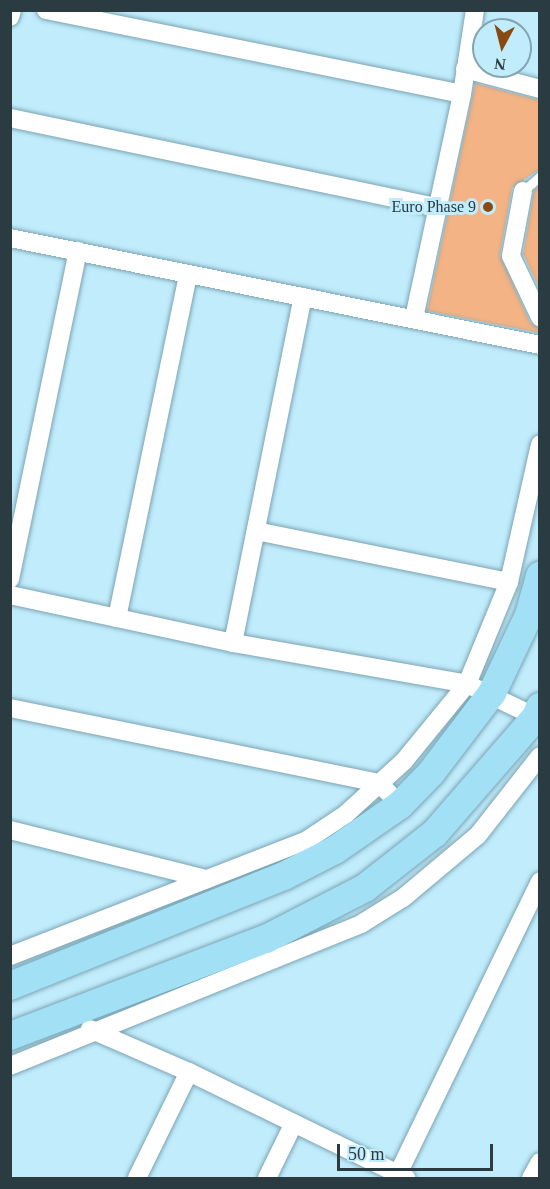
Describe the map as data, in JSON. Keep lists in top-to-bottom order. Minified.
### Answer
{"places":["Euro Phase 9"],"scale_bar":"50 m","north":"bottom"}
